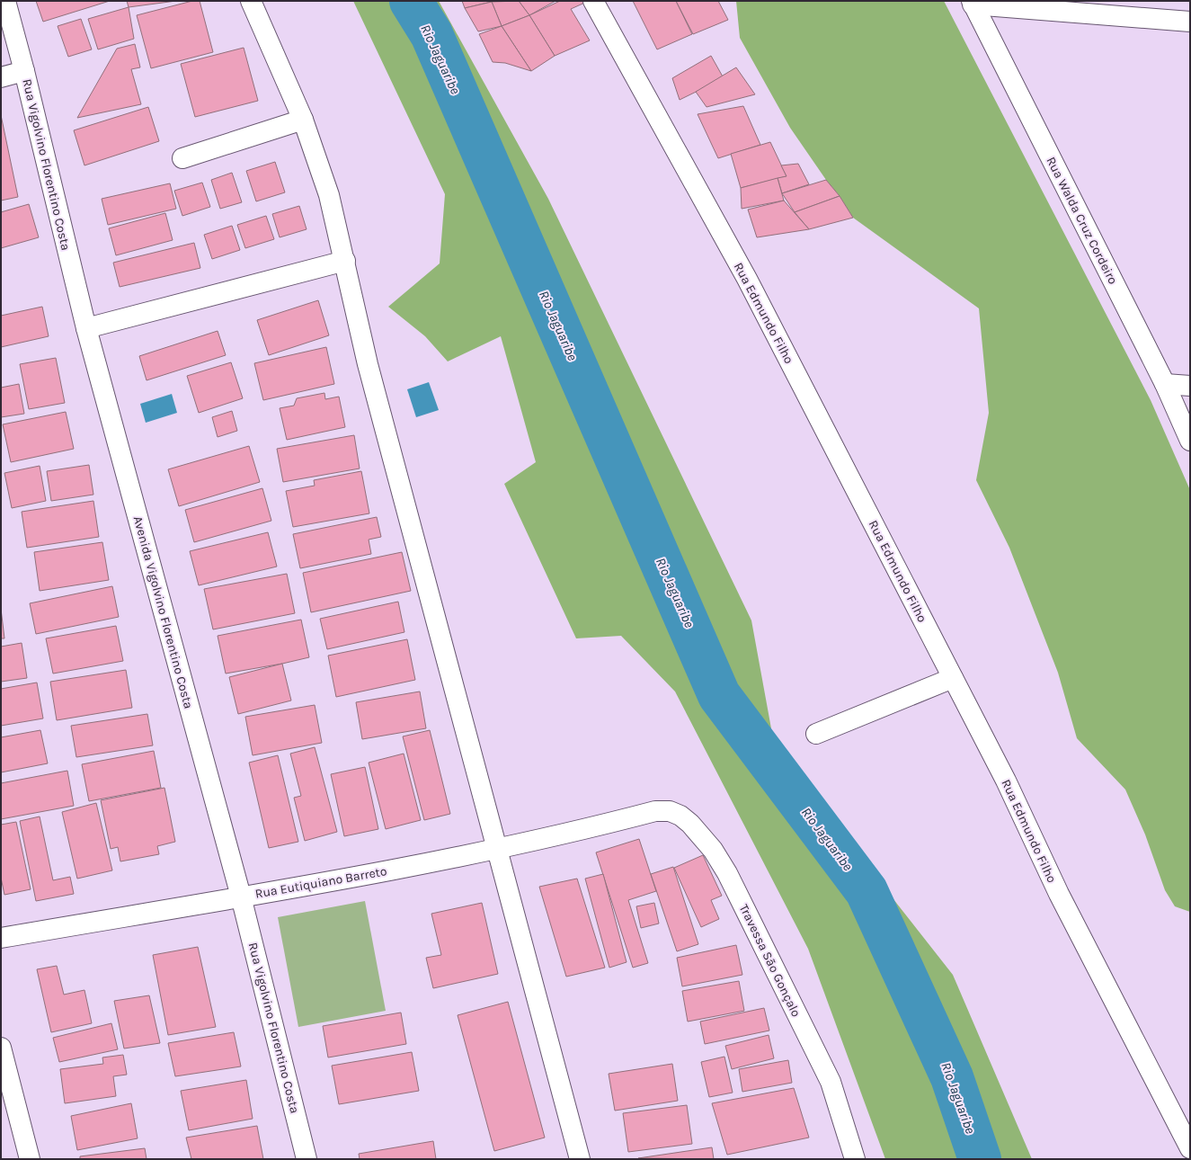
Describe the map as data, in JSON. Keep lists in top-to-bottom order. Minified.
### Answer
{"streets":{"street":["Rua Vigolvino Florentino Costa","Rua Walda Cruz Cordeiro","Rua Edmundo Filho","Avenida Vigolvino Florentino Costa","Rua Eutiquiano Barreto","Travessa São Gonçalo"]},"crossings":[["Rua Vigolvino Florentino Costa","Avenida Vigolvino Florentino Costa"],["Rua Vigolvino Florentino Costa","Rua Eutiquiano Barreto"],["Avenida Vigolvino Florentino Costa","Rua Eutiquiano Barreto"],["Rua Eutiquiano Barreto","Travessa São Gonçalo"]],"water":["Rio Jaguaribe"]}
